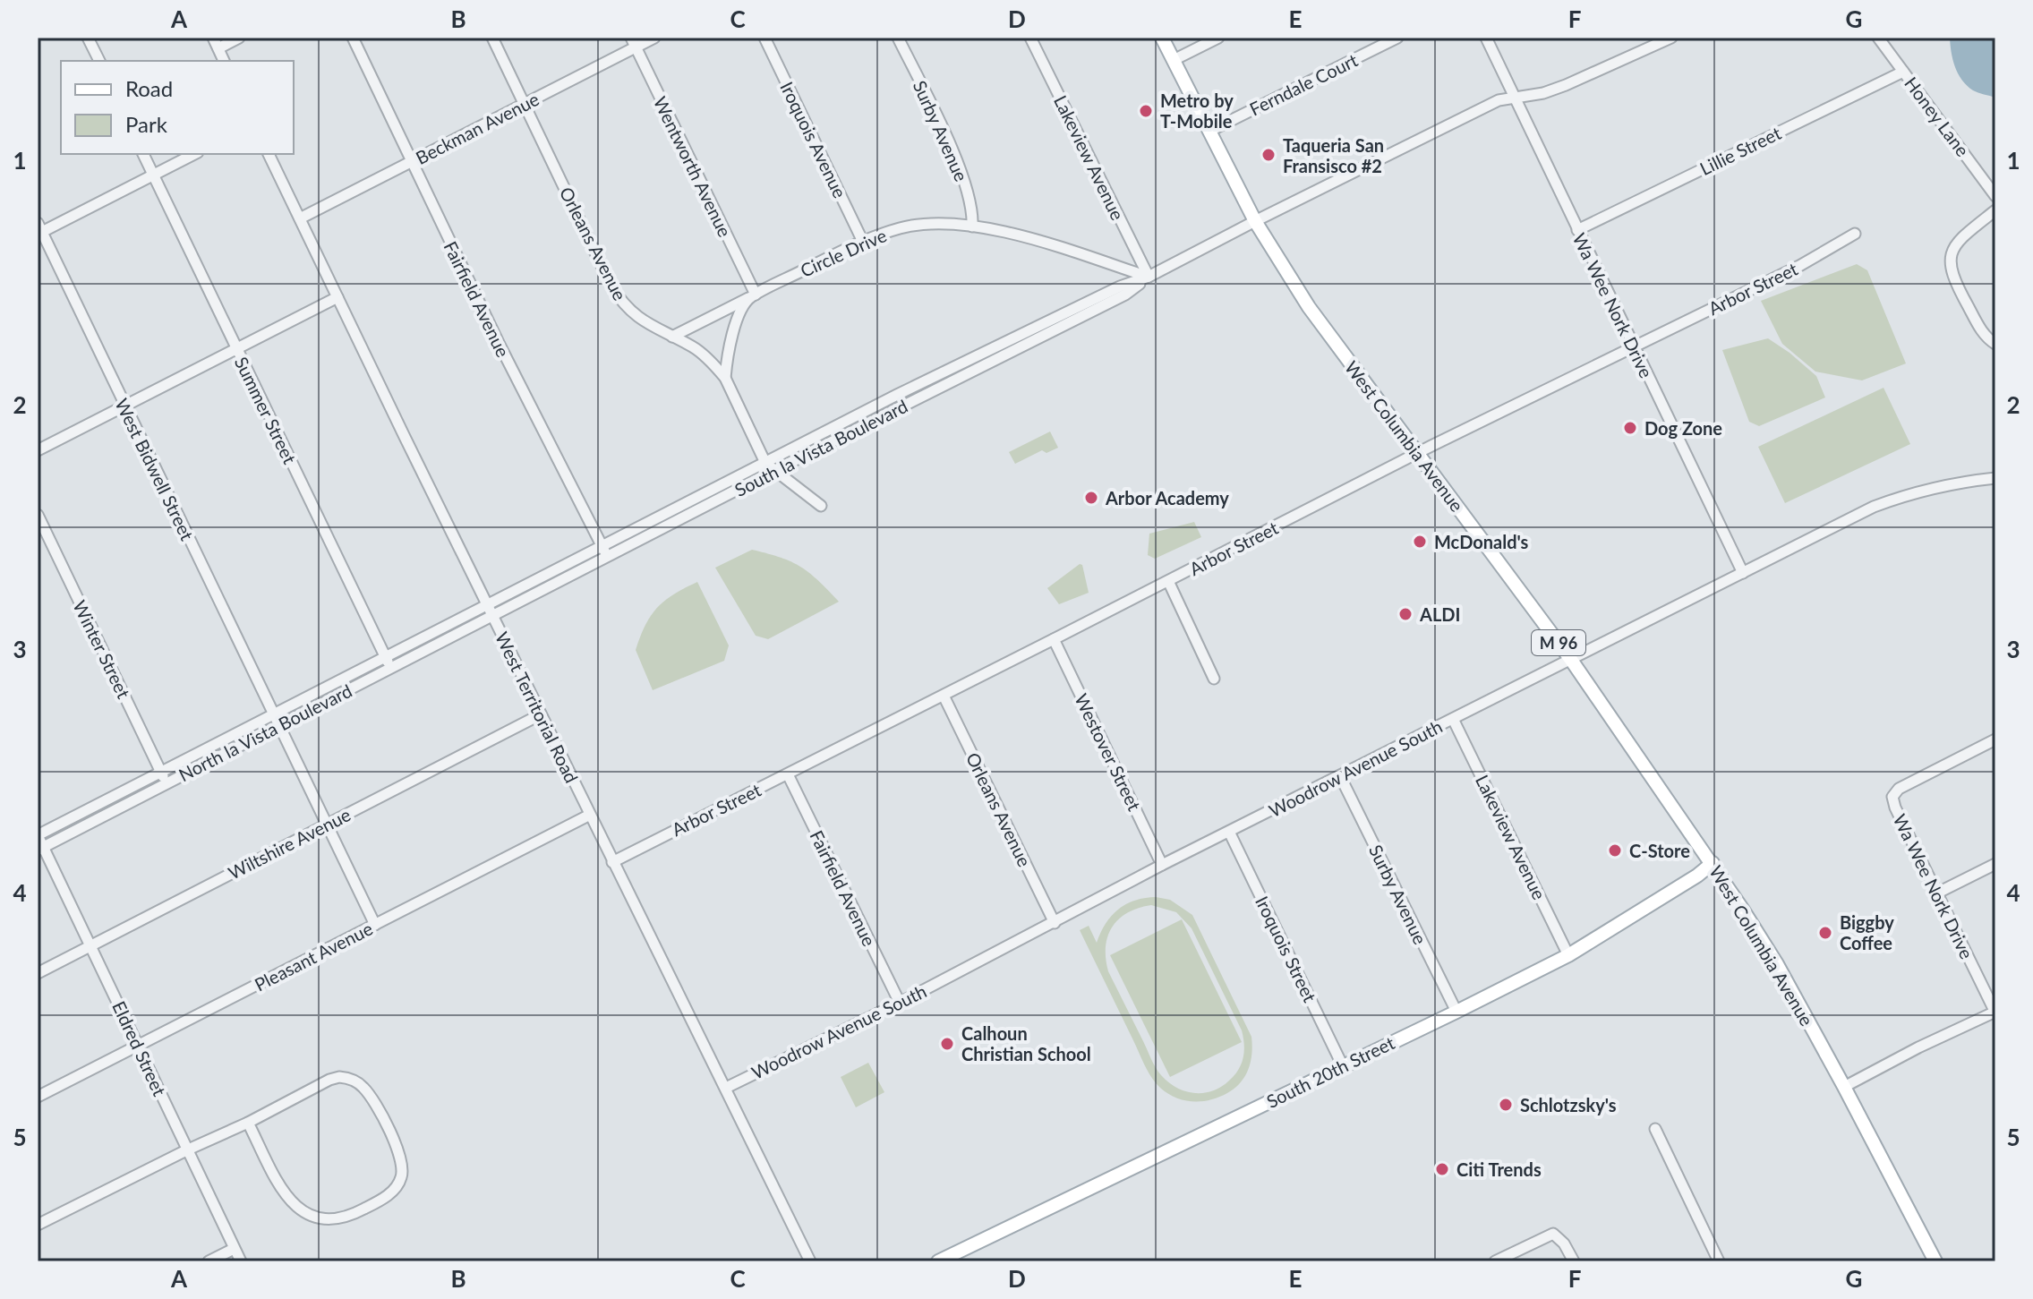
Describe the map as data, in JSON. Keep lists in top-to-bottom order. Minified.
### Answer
{"streets":{"main road":["West Columbia Avenue","M 96","South 20th Street"],"street":["Ferndale Court","Honey Lane","Beckman Avenue","Surby Avenue","Iroquois Avenue","Lillie Street","Lakeview Avenue","Wentworth Avenue","Orleans Avenue","Circle Drive","Arbor Street","Fairfield Avenue","Wa Wee Nork Drive","Summer Street","South la Vista Boulevard","West Bidwell Street","Winter Street","West Territorial Road","North la Vista Boulevard","Westover Street","Woodrow Avenue South","Wiltshire Avenue","Iroquois Street","Pleasant Avenue","Eldred Street"]},"crossings":[["Ferndale Court","West Columbia Avenue"],["Honey Lane","Lillie Street"],["Beckman Avenue","Wentworth Avenue"],["Beckman Avenue","Orleans Avenue"],["Beckman Avenue","Fairfield Avenue"],["Beckman Avenue","West Territorial Road"],["Surby Avenue","Circle Drive"],["Surby Avenue","Woodrow Avenue South"],["Surby Avenue","South 20th Street"],["Iroquois Avenue","Circle Drive"],["Lillie Street","Wa Wee Nork Drive"],["Lakeview Avenue","Circle Drive"],["Lakeview Avenue","South la Vista Boulevard"],["Lakeview Avenue","Woodrow Avenue South"],["Lakeview Avenue","South 20th Street"],["Wentworth Avenue","Circle Drive"],["Orleans Avenue","Circle Drive"],["Orleans Avenue","Arbor Street"],["Orleans Avenue","South la Vista Boulevard"],["Orleans Avenue","Woodrow Avenue South"],["Circle Drive","South la Vista Boulevard"],["Arbor Street","Fairfield Avenue"],["Arbor Street","Wa Wee Nork Drive"],["Arbor Street","West Columbia Avenue"],["Arbor Street","West Territorial Road"],["Arbor Street","Westover Street"],["Fairfield Avenue","South la Vista Boulevard"],["Fairfield Avenue","Woodrow Avenue South"],["Wa Wee Nork Drive","South la Vista Boulevard"],["Wa Wee Nork Drive","Woodrow Avenue South"],["Summer Street","North la Vista Boulevard"],["West Columbia Avenue","South la Vista Boulevard"],["West Columbia Avenue","Woodrow Avenue South"],["West Columbia Avenue","South 20th Street"],["South la Vista Boulevard","West Territorial Road"],["South la Vista Boulevard","North la Vista Boulevard"],["West Bidwell Street","North la Vista Boulevard"],["Winter Street","North la Vista Boulevard"],["West Territorial Road","North la Vista Boulevard"],["West Territorial Road","Woodrow Avenue South"],["West Territorial Road","Wiltshire Avenue"],["West Territorial Road","Pleasant Avenue"],["North la Vista Boulevard","Eldred Street"],["Westover Street","Woodrow Avenue South"],["Woodrow Avenue South","Iroquois Street"],["Wiltshire Avenue","Eldred Street"],["Iroquois Street","South 20th Street"],["Pleasant Avenue","Eldred Street"]],"places":["Metro by T-Mobile","Taqueria San Fransisco #2","Dog Zone","Arbor Academy","McDonald's","ALDI","C-Store","Biggby Coffee","Calhoun Christian School","Schlotzsky's","Citi Trends"],"legend":["Road","Park"],"grid":{"columns":["A","B","C","D","E","F","G"],"rows":["1","2","3","4","5"]}}
